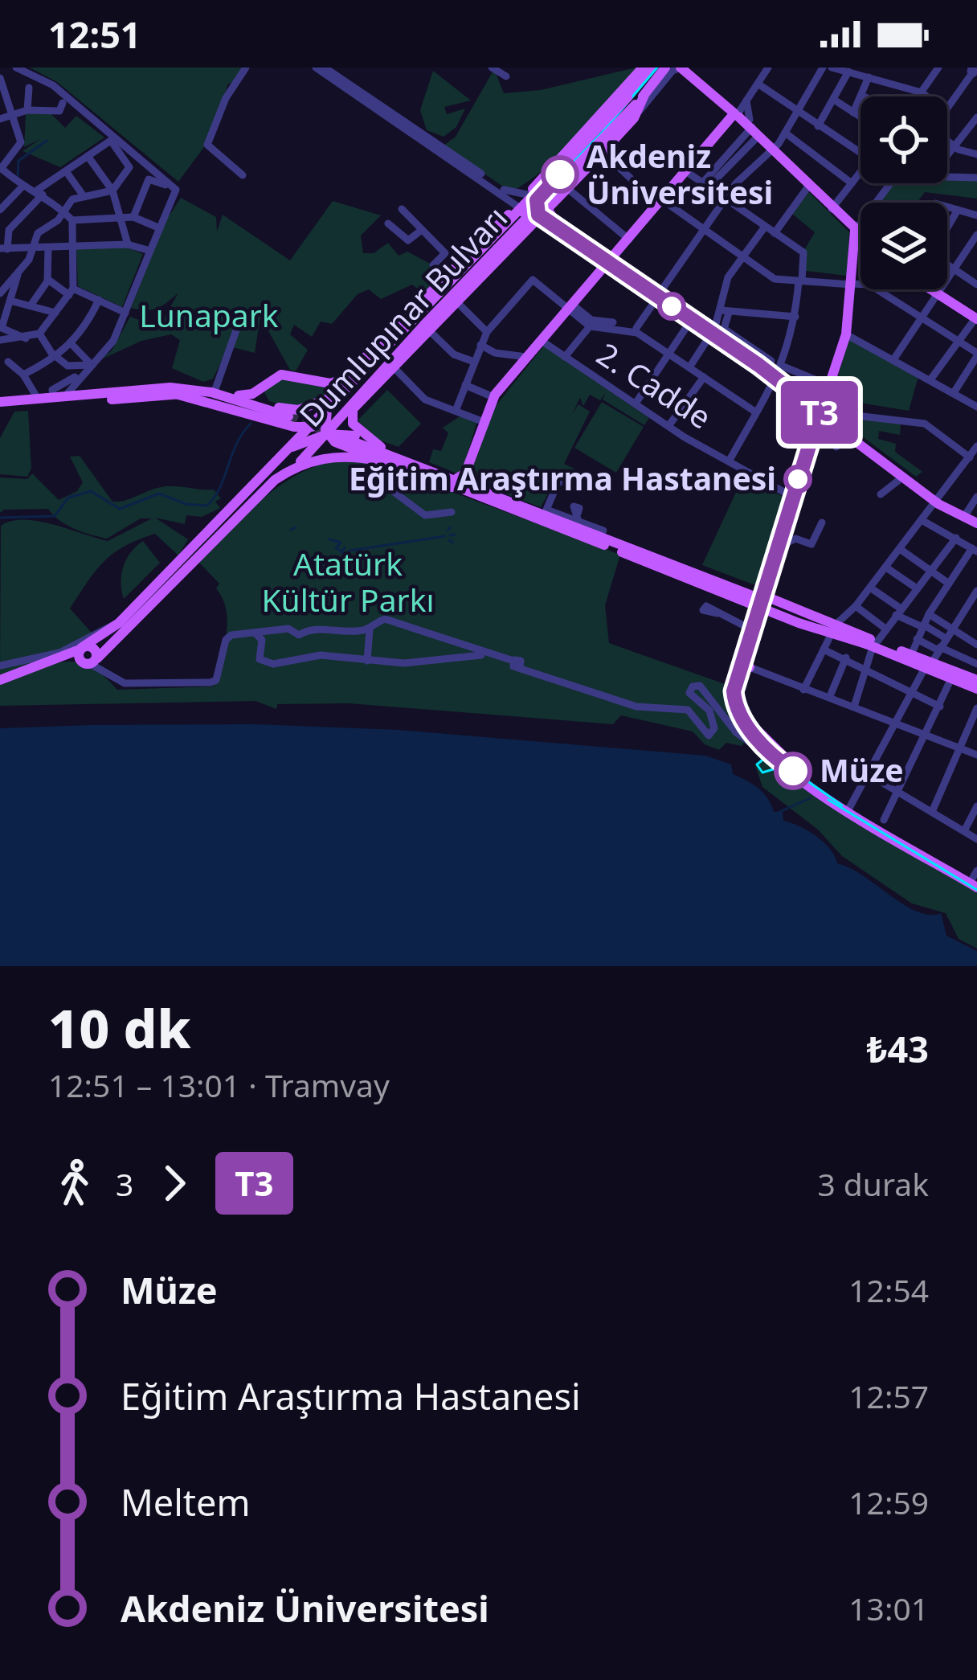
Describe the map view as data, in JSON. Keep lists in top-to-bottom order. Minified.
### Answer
{"streets":{"main road":["Dumlupınar Bulvarı"],"street":["2. Cadde"]},"parks":["Lunapark","Atatürk Kültür Parkı"],"places":["Akdeniz Üniversitesi","Eğitim Araştırma Hastanesi","Müze"],"lines":["tram line T3"],"page":{"status":"12:51","on_map":"T3","heading":["10 dk","12:51 – 13:01 · Tramvay","₺43"],"legs":["3","T3","3 durak"],"list":[{"name":"Müze","value":"12:54"},{"name":"Eğitim Araştırma Hastanesi","value":"12:57"},{"name":"Meltem","value":"12:59"},{"name":"Akdeniz Üniversitesi","value":"13:01"}]}}
